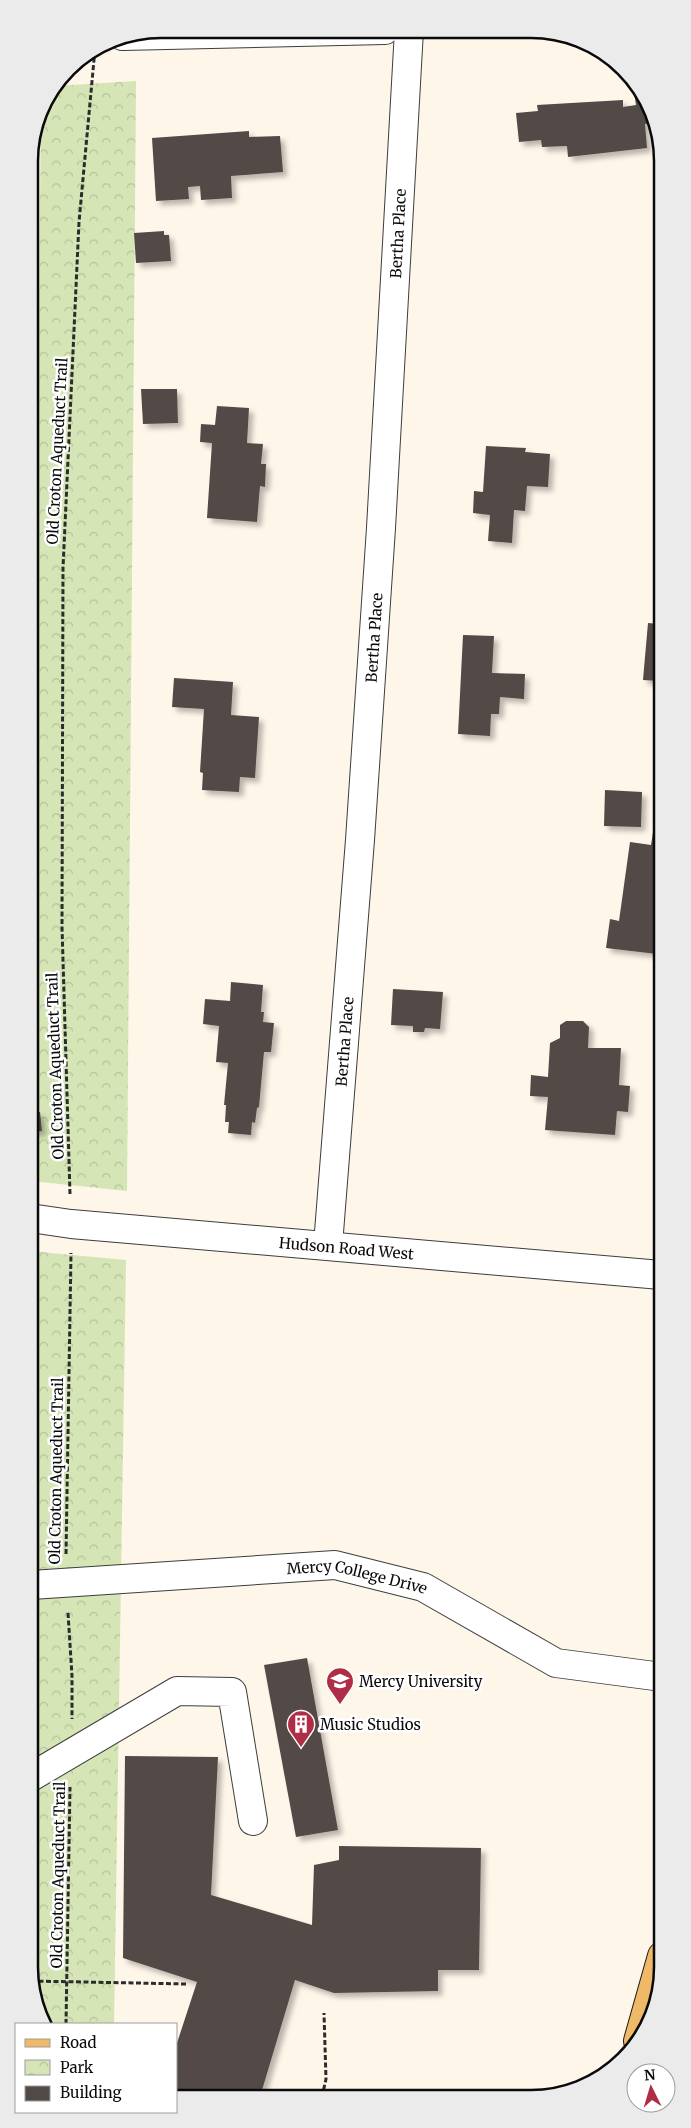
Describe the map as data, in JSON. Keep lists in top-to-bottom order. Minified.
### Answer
{"streets":{"street":["Bertha Place","Hudson Road West","Mercy College Drive"],"path":["Old Croton Aqueduct Trail"]},"crossings":[["Bertha Place","Hudson Road West"],["Old Croton Aqueduct Trail","Hudson Road West"],["Old Croton Aqueduct Trail","Mercy College Drive"]],"places":{"school or university":["Mercy University"],"building":["Music Studios"]},"legend":["Road","Park","Building"],"north":"top"}
